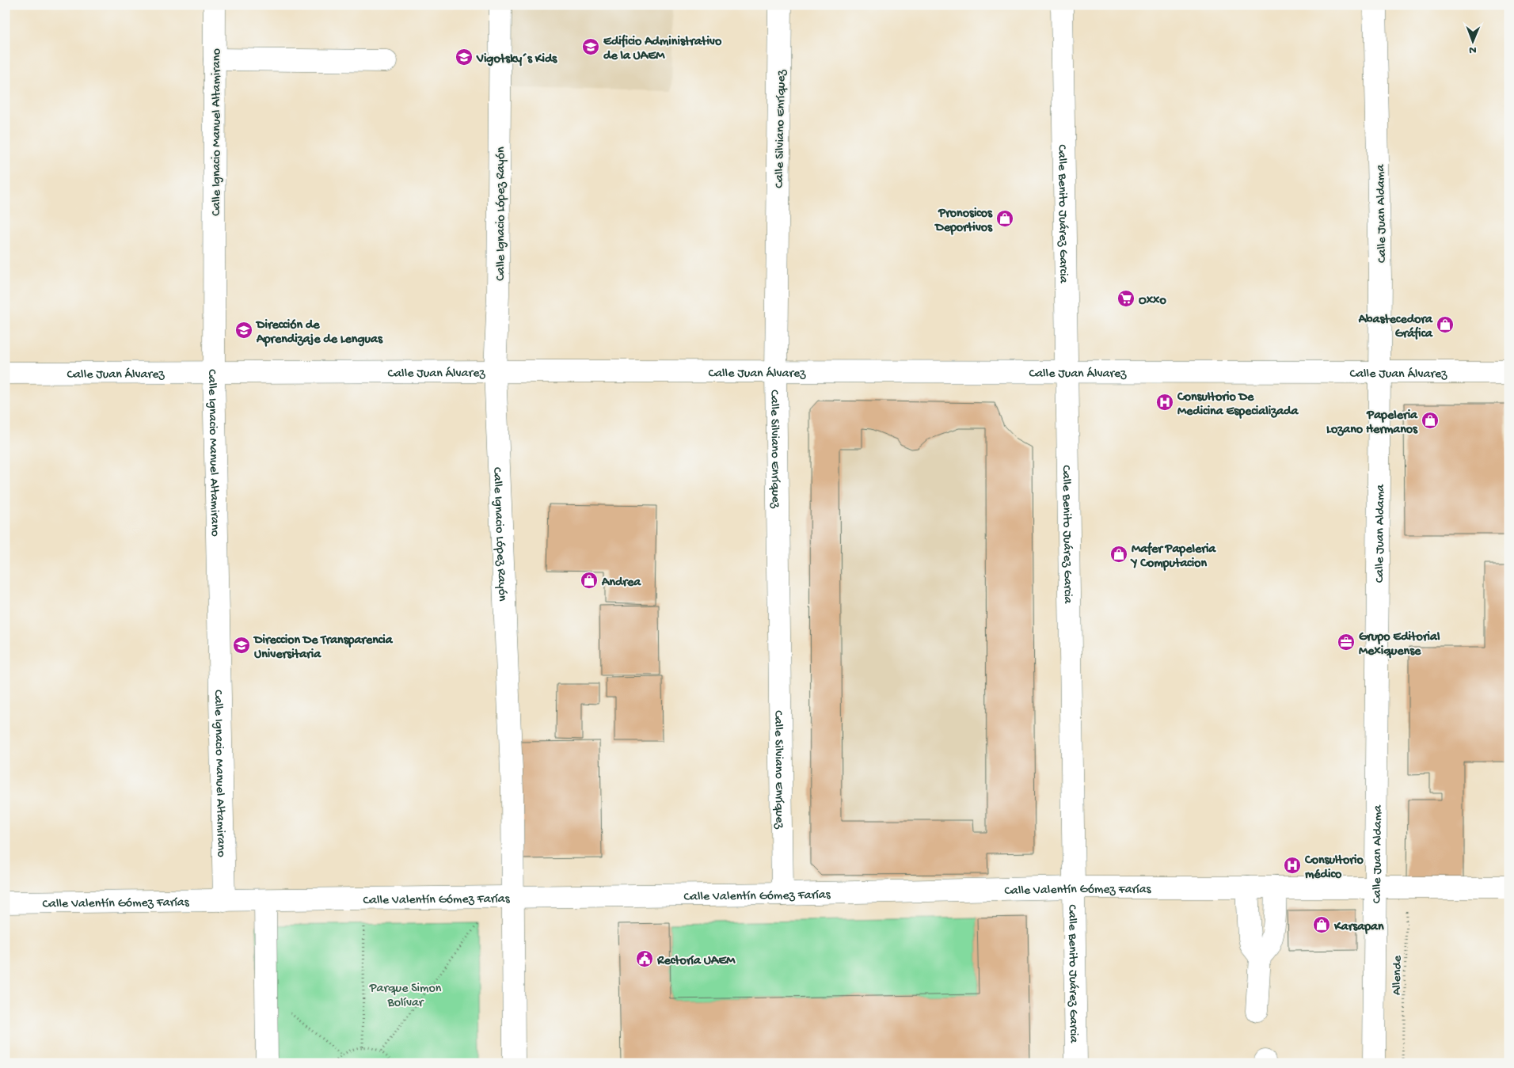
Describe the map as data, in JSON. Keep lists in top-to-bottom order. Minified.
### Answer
{"streets":{"street":["Calle Silviano Enríquez","Calle Ignacio Manuel Altamirano","Calle Ignacio López Rayón","Calle Benito Juárez Garcia","Calle Juan Aldama","Calle Juan Álvarez","Calle Valentín Gómez Farías"],"path":["Allende"]},"crossings":[["Calle Silviano Enríquez","Calle Juan Álvarez"],["Calle Silviano Enríquez","Calle Valentín Gómez Farías"],["Calle Ignacio Manuel Altamirano","Calle Juan Álvarez"],["Calle Ignacio Manuel Altamirano","Calle Valentín Gómez Farías"],["Calle Ignacio López Rayón","Calle Juan Álvarez"],["Calle Ignacio López Rayón","Calle Valentín Gómez Farías"],["Calle Benito Juárez Garcia","Calle Juan Álvarez"],["Calle Benito Juárez Garcia","Calle Valentín Gómez Farías"],["Calle Juan Aldama","Calle Juan Álvarez"],["Calle Juan Aldama","Calle Valentín Gómez Farías"],["Calle Valentín Gómez Farías","Allende"]],"parks":["Parque Simon Bolívar"],"places":{"school or university":["Edificio Administrativo de la UAEM","Vigotsky´s Kids","Dirección de Aprendizaje de Lenguas","Direccion De Transparencia Universitaria"],"shop":["Pronosicos Deportivos","Abastecedora Gráfica","Papeleria Lozano Hermanos","Mafer Papeleria Y Computacion","Andrea","Karsapan"],"supermarket":["Oxxo"],"hospital":["Consultorio De Medicina Especializada","Consultorio médico"],"office":["Grupo Editorial Mexiquense"],"public building":["Rectoría UAEM"]},"north":"bottom"}
